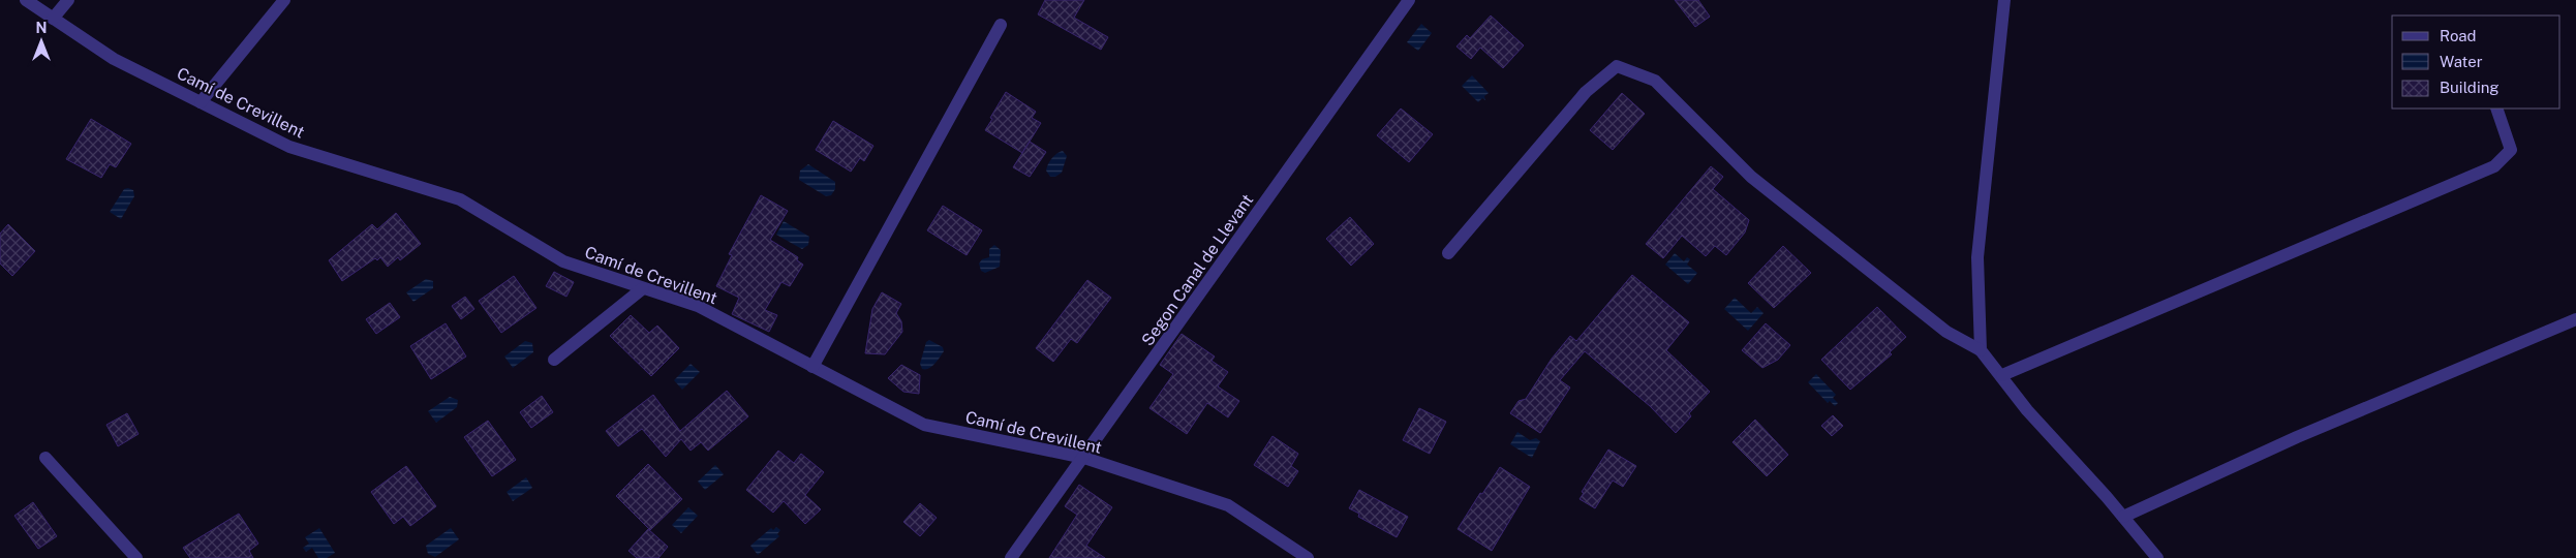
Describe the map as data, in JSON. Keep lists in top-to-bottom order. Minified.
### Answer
{"streets":{"street":["Camí de Crevillent","Segon Canal de Llevant"]},"crossings":[["Camí de Crevillent","Segon Canal de Llevant"]],"legend":["Road","Water","Building"],"north":"top"}
